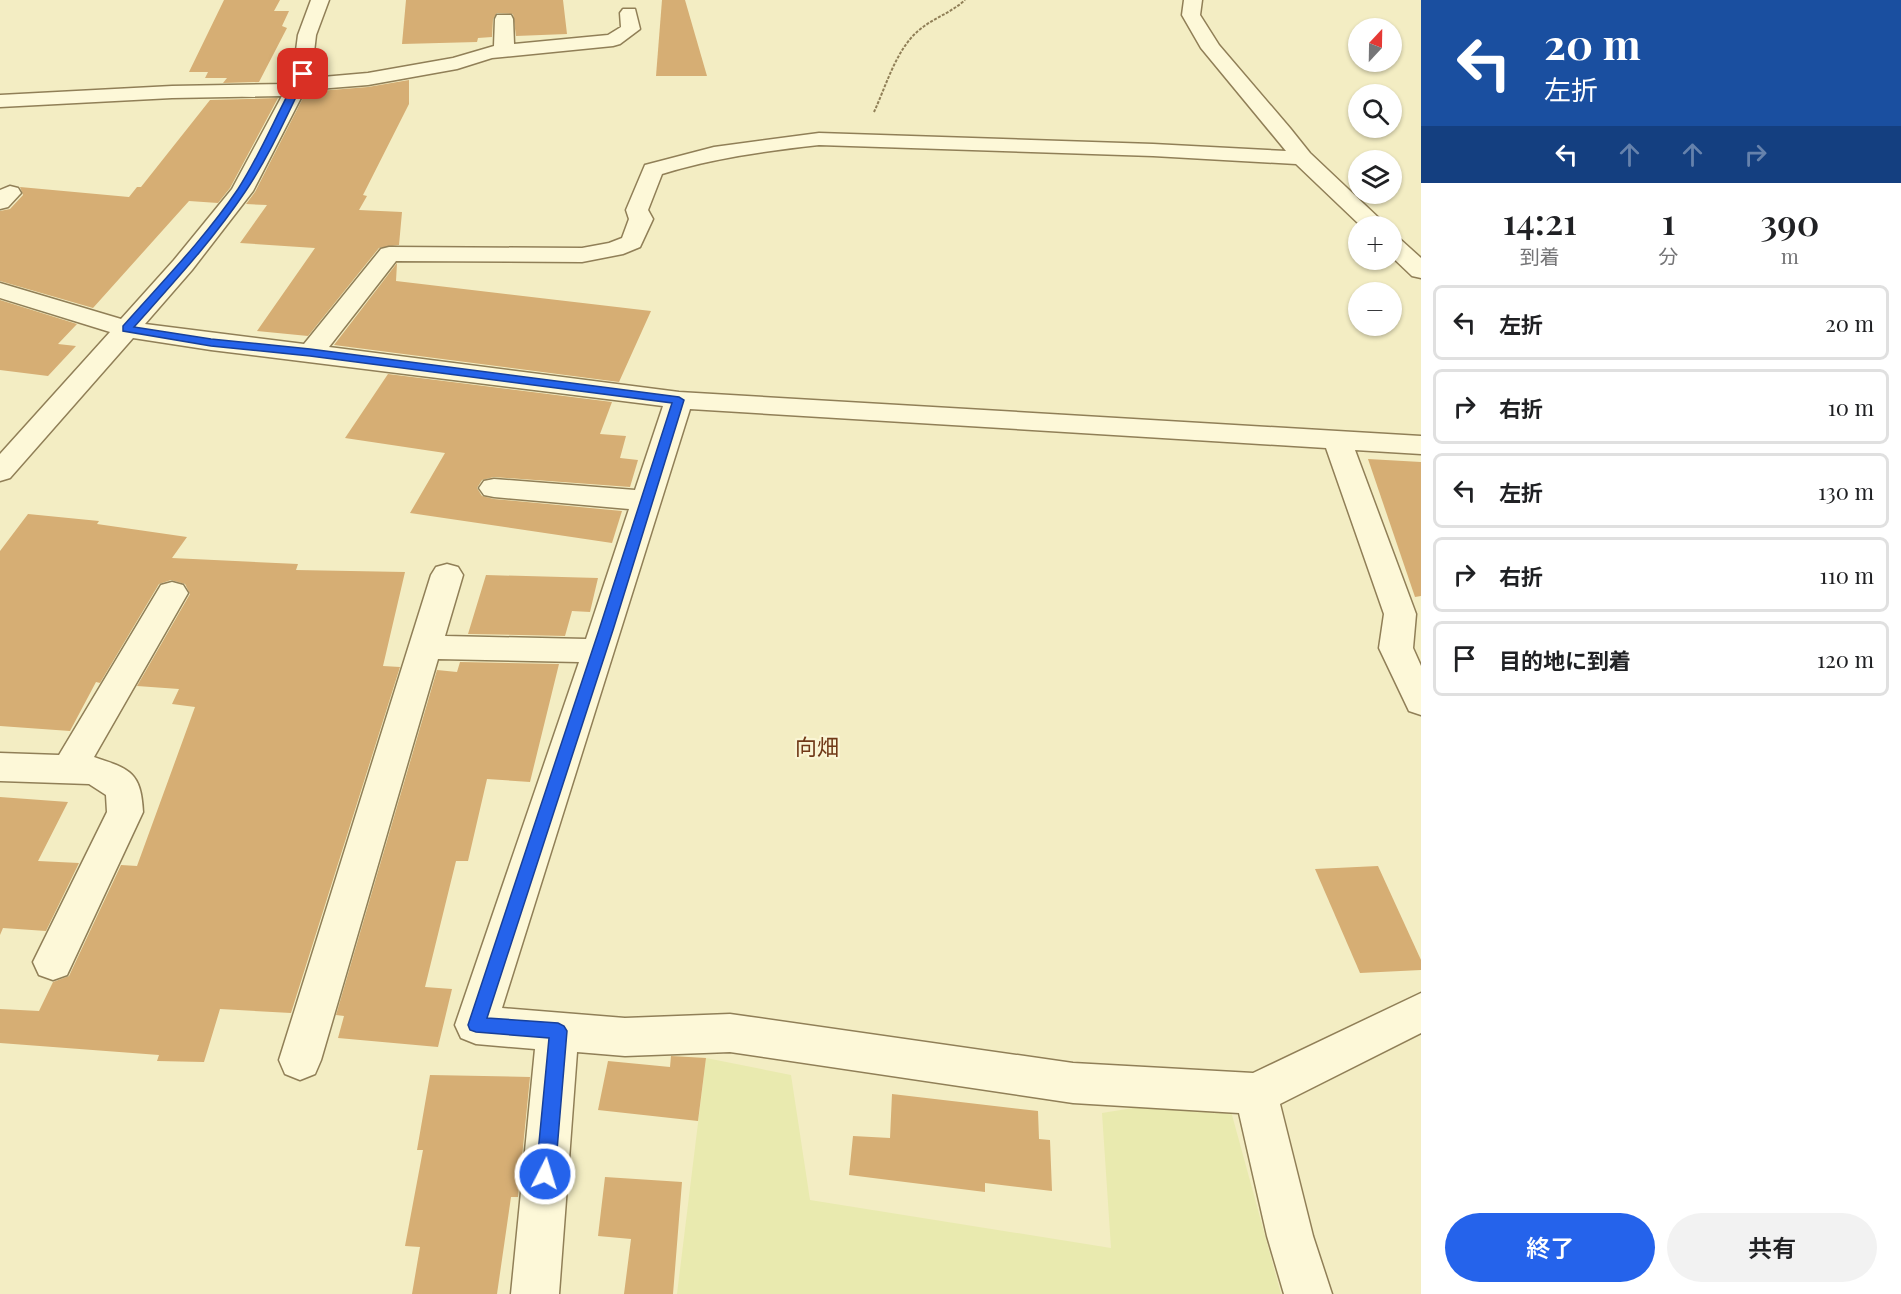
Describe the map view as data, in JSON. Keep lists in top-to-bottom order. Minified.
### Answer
{"districts":["向畑"],"north":"top","page":{"turn":["20 m","左折"],"map_buttons":["+","−"],"eta":["14:21","到着","1","分","390","m"],"list":[{"name":"左折","value":"20 m"},{"name":"右折","value":"10 m"},{"name":"左折","value":"130 m"},{"name":"右折","value":"110 m"},{"name":"目的地に到着","value":"120 m"}],"buttons":["終了","共有"]}}
